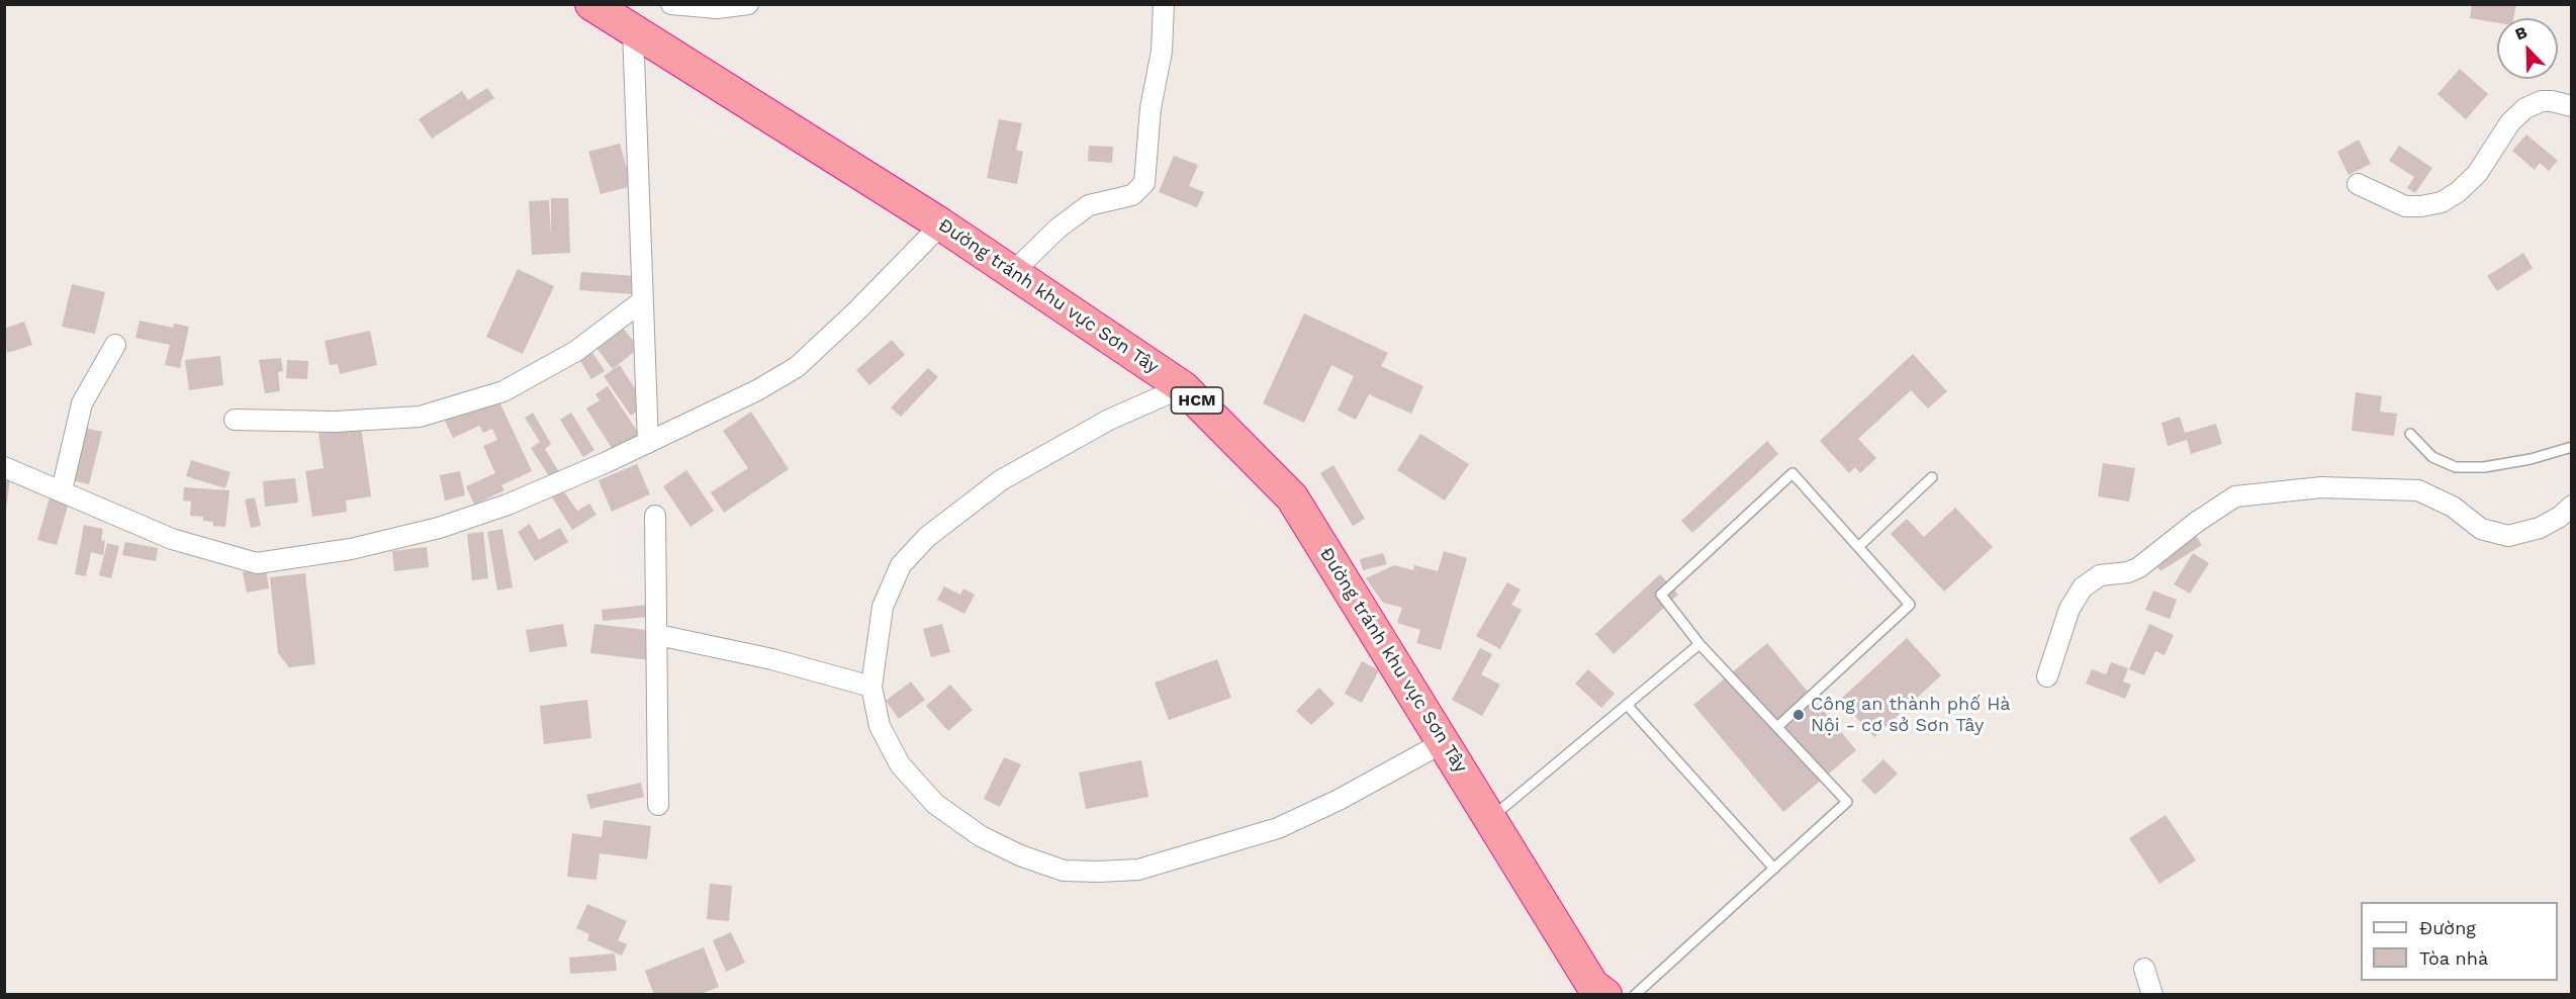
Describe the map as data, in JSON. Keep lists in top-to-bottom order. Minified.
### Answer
{"streets":{"highway":["Đường tránh khu vực Sơn Tây","HCM"]},"places":["Công an thành phố Hà Nội - cơ sở Sơn Tây"],"legend":["Đường","Tòa nhà"],"north":"top left"}
